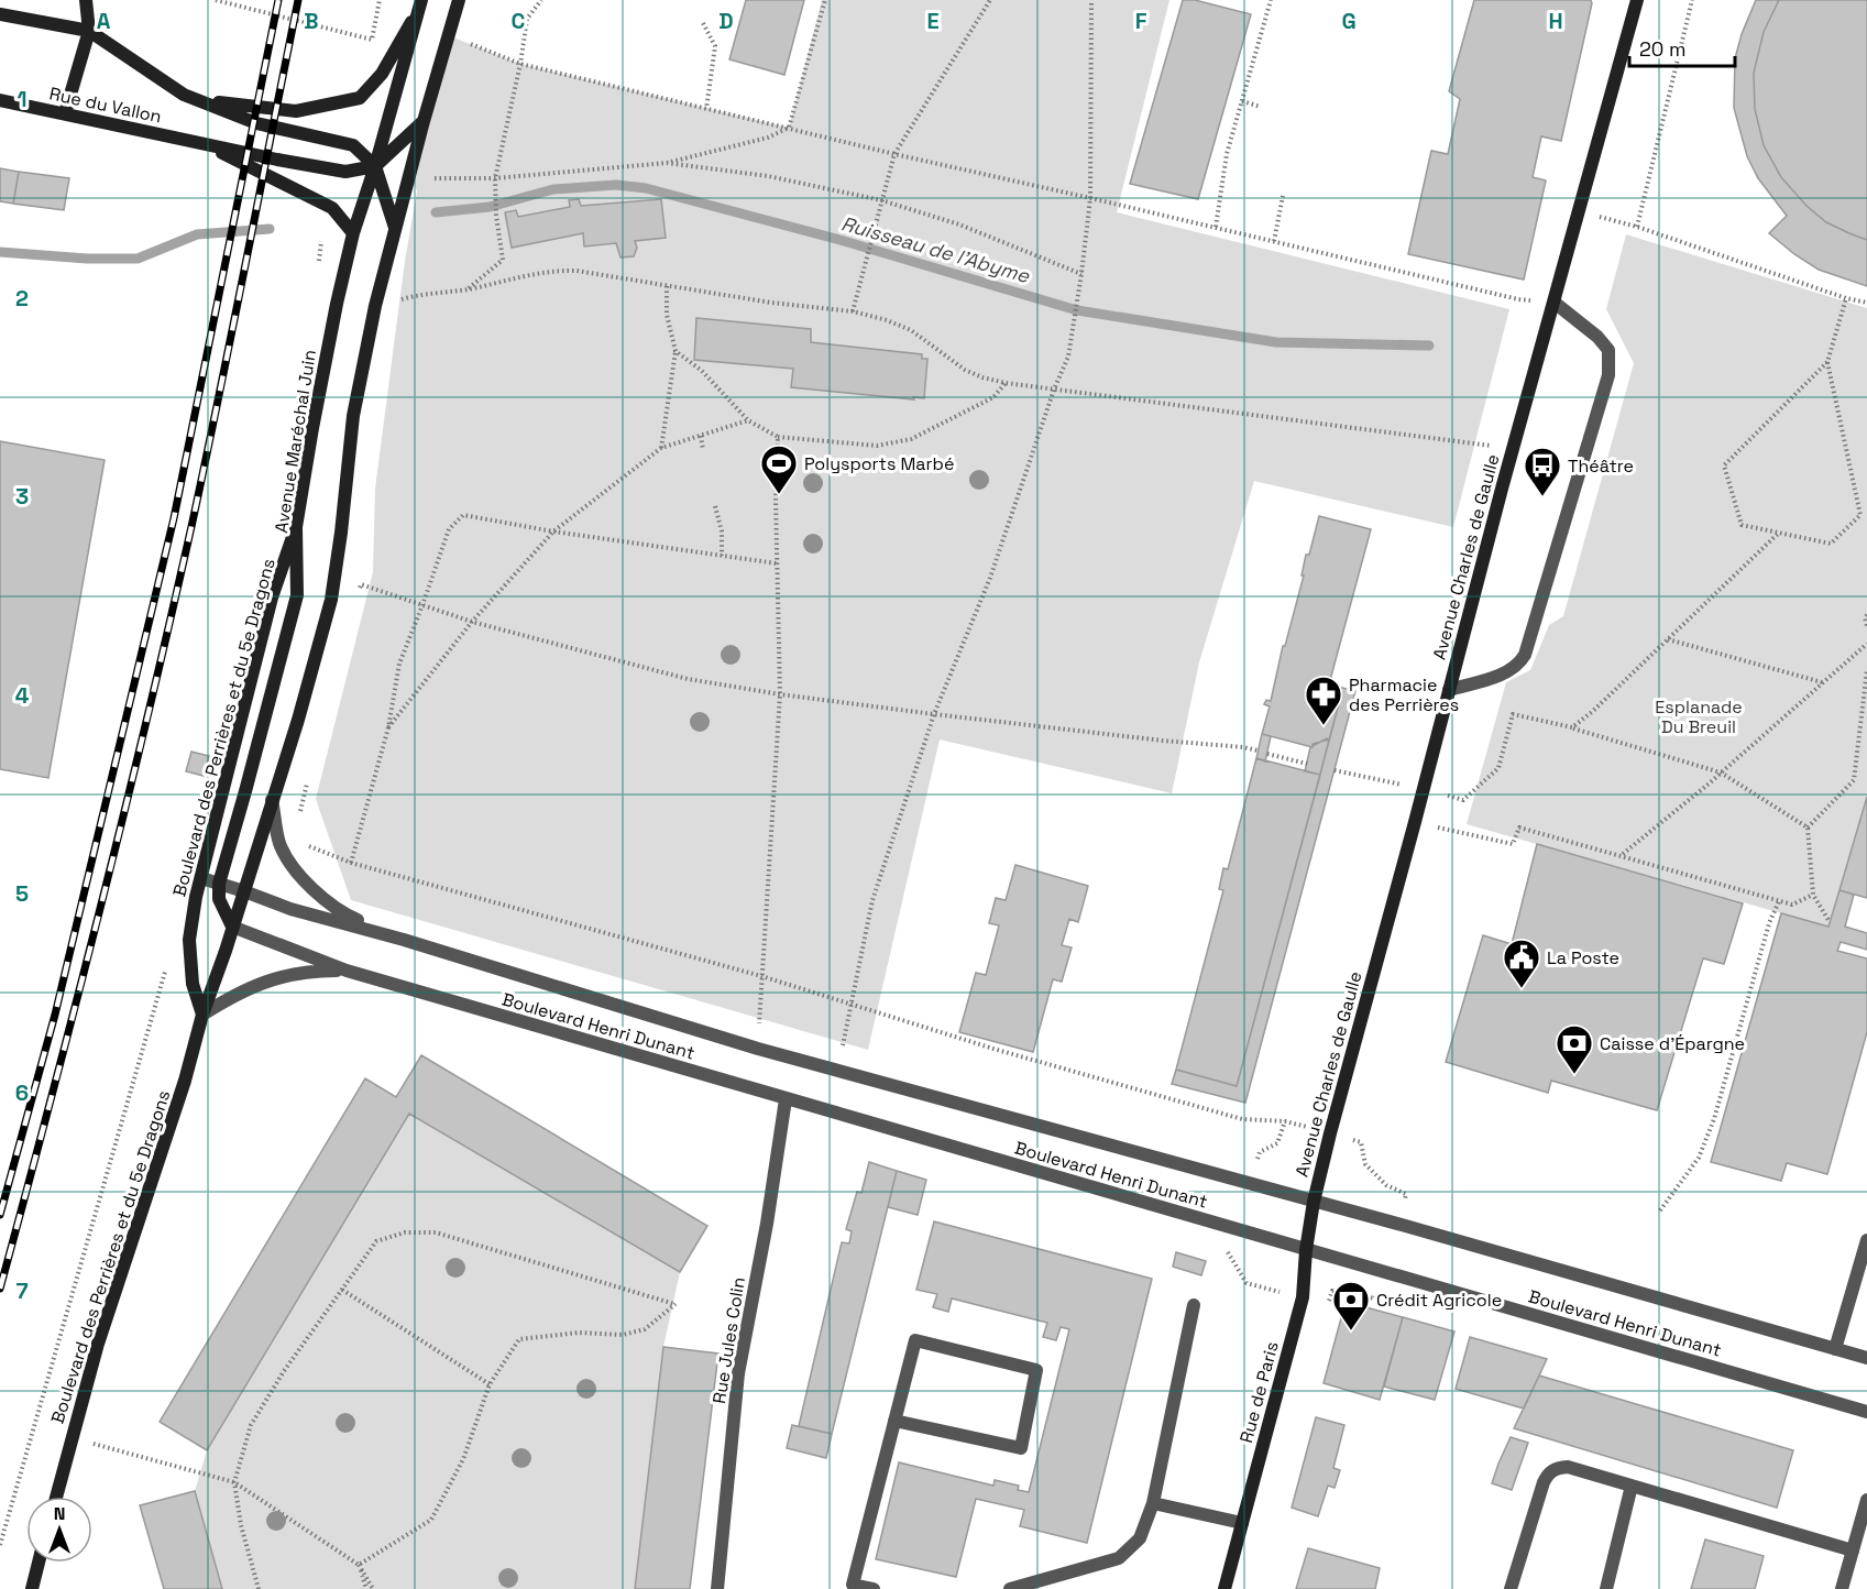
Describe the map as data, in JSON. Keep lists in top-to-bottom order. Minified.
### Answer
{"streets":{"street":["Rue du Vallon","Avenue Maréchal Juin","Avenue Charles de Gaulle","Boulevard des Perrières et du 5e Dragons","Boulevard Henri Dunant","Rue Jules Colin","Rue de Paris"]},"crossings":[["Rue du Vallon","Avenue Maréchal Juin"],["Avenue Maréchal Juin","Boulevard des Perrières et du 5e Dragons"],["Avenue Maréchal Juin","Boulevard Henri Dunant"],["Avenue Charles de Gaulle","Boulevard Henri Dunant"],["Avenue Charles de Gaulle","Rue de Paris"],["Boulevard des Perrières et du 5e Dragons","Boulevard Henri Dunant"],["Boulevard Henri Dunant","Rue Jules Colin"],["Boulevard Henri Dunant","Rue de Paris"]],"water":["Ruisseau de l'Abyme"],"parks":["Esplanade Du Breuil"],"places":{"sports":["Polysports Marbé"],"bus stop":["Théâtre"],"pharmacy":["Pharmacie des Perrières"],"public building":["La Poste"],"bank":["Caisse d'Épargne","Crédit Agricole"]},"scale_bar":"20 m","north":"top","grid":{"columns":["A","B","C","D","E","F","G","H"],"rows":["1","2","3","4","5","6","7"]}}
